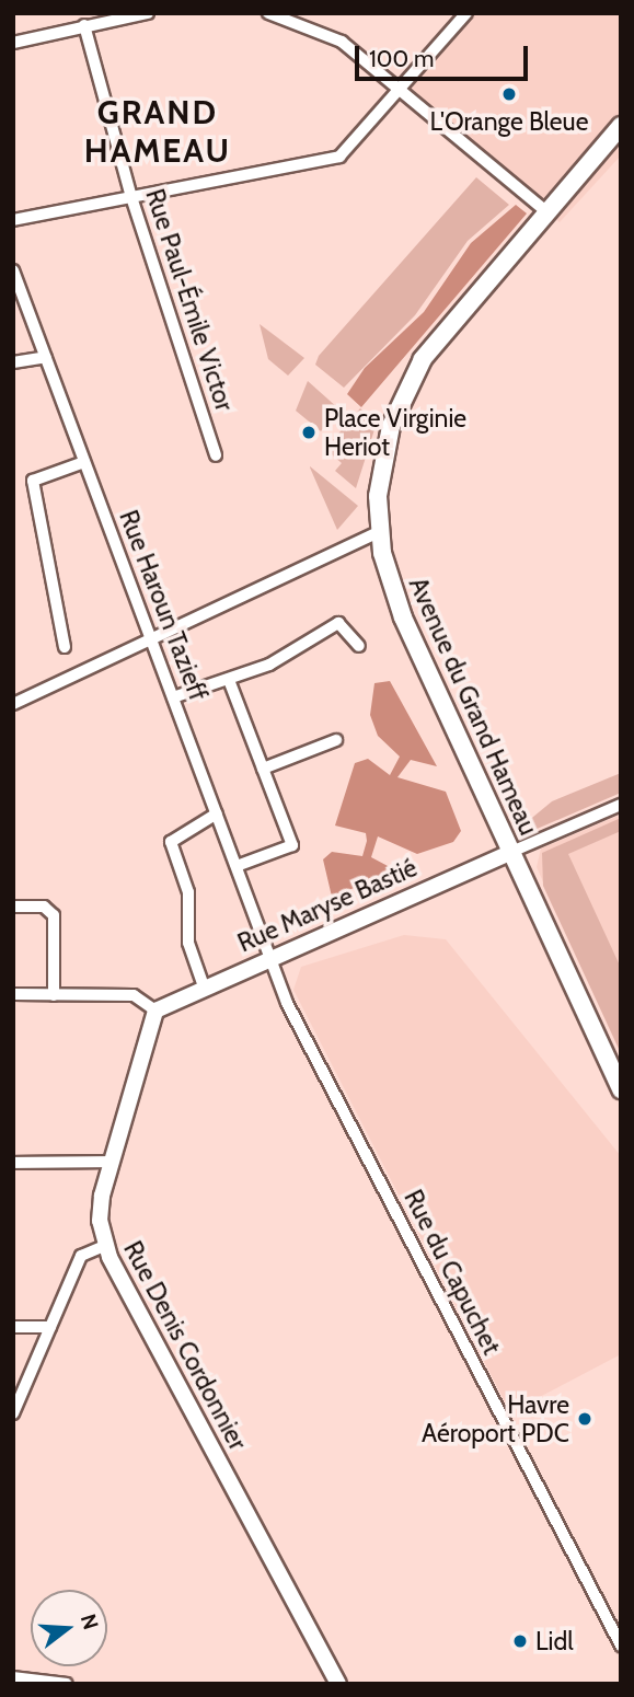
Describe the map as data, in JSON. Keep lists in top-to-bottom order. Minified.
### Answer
{"streets":{"main road":["Avenue du Grand Hameau"],"street":["Rue Paul-Émile Victor","Rue Haroun Tazieff","Rue Maryse Bastié","Rue du Capuchet","Rue Denis Cordonnier"]},"crossings":[["Rue Haroun Tazieff","Rue Maryse Bastié"],["Rue Haroun Tazieff","Rue du Capuchet"],["Avenue du Grand Hameau","Rue Maryse Bastié"],["Rue Maryse Bastié","Rue du Capuchet"],["Rue Maryse Bastié","Rue Denis Cordonnier"]],"districts":["GRAND HAMEAU"],"places":["L'Orange Bleue","Place Virginie Heriot","Havre Aéroport PDC","Lidl"],"scale_bar":"100 m","north":"right"}
